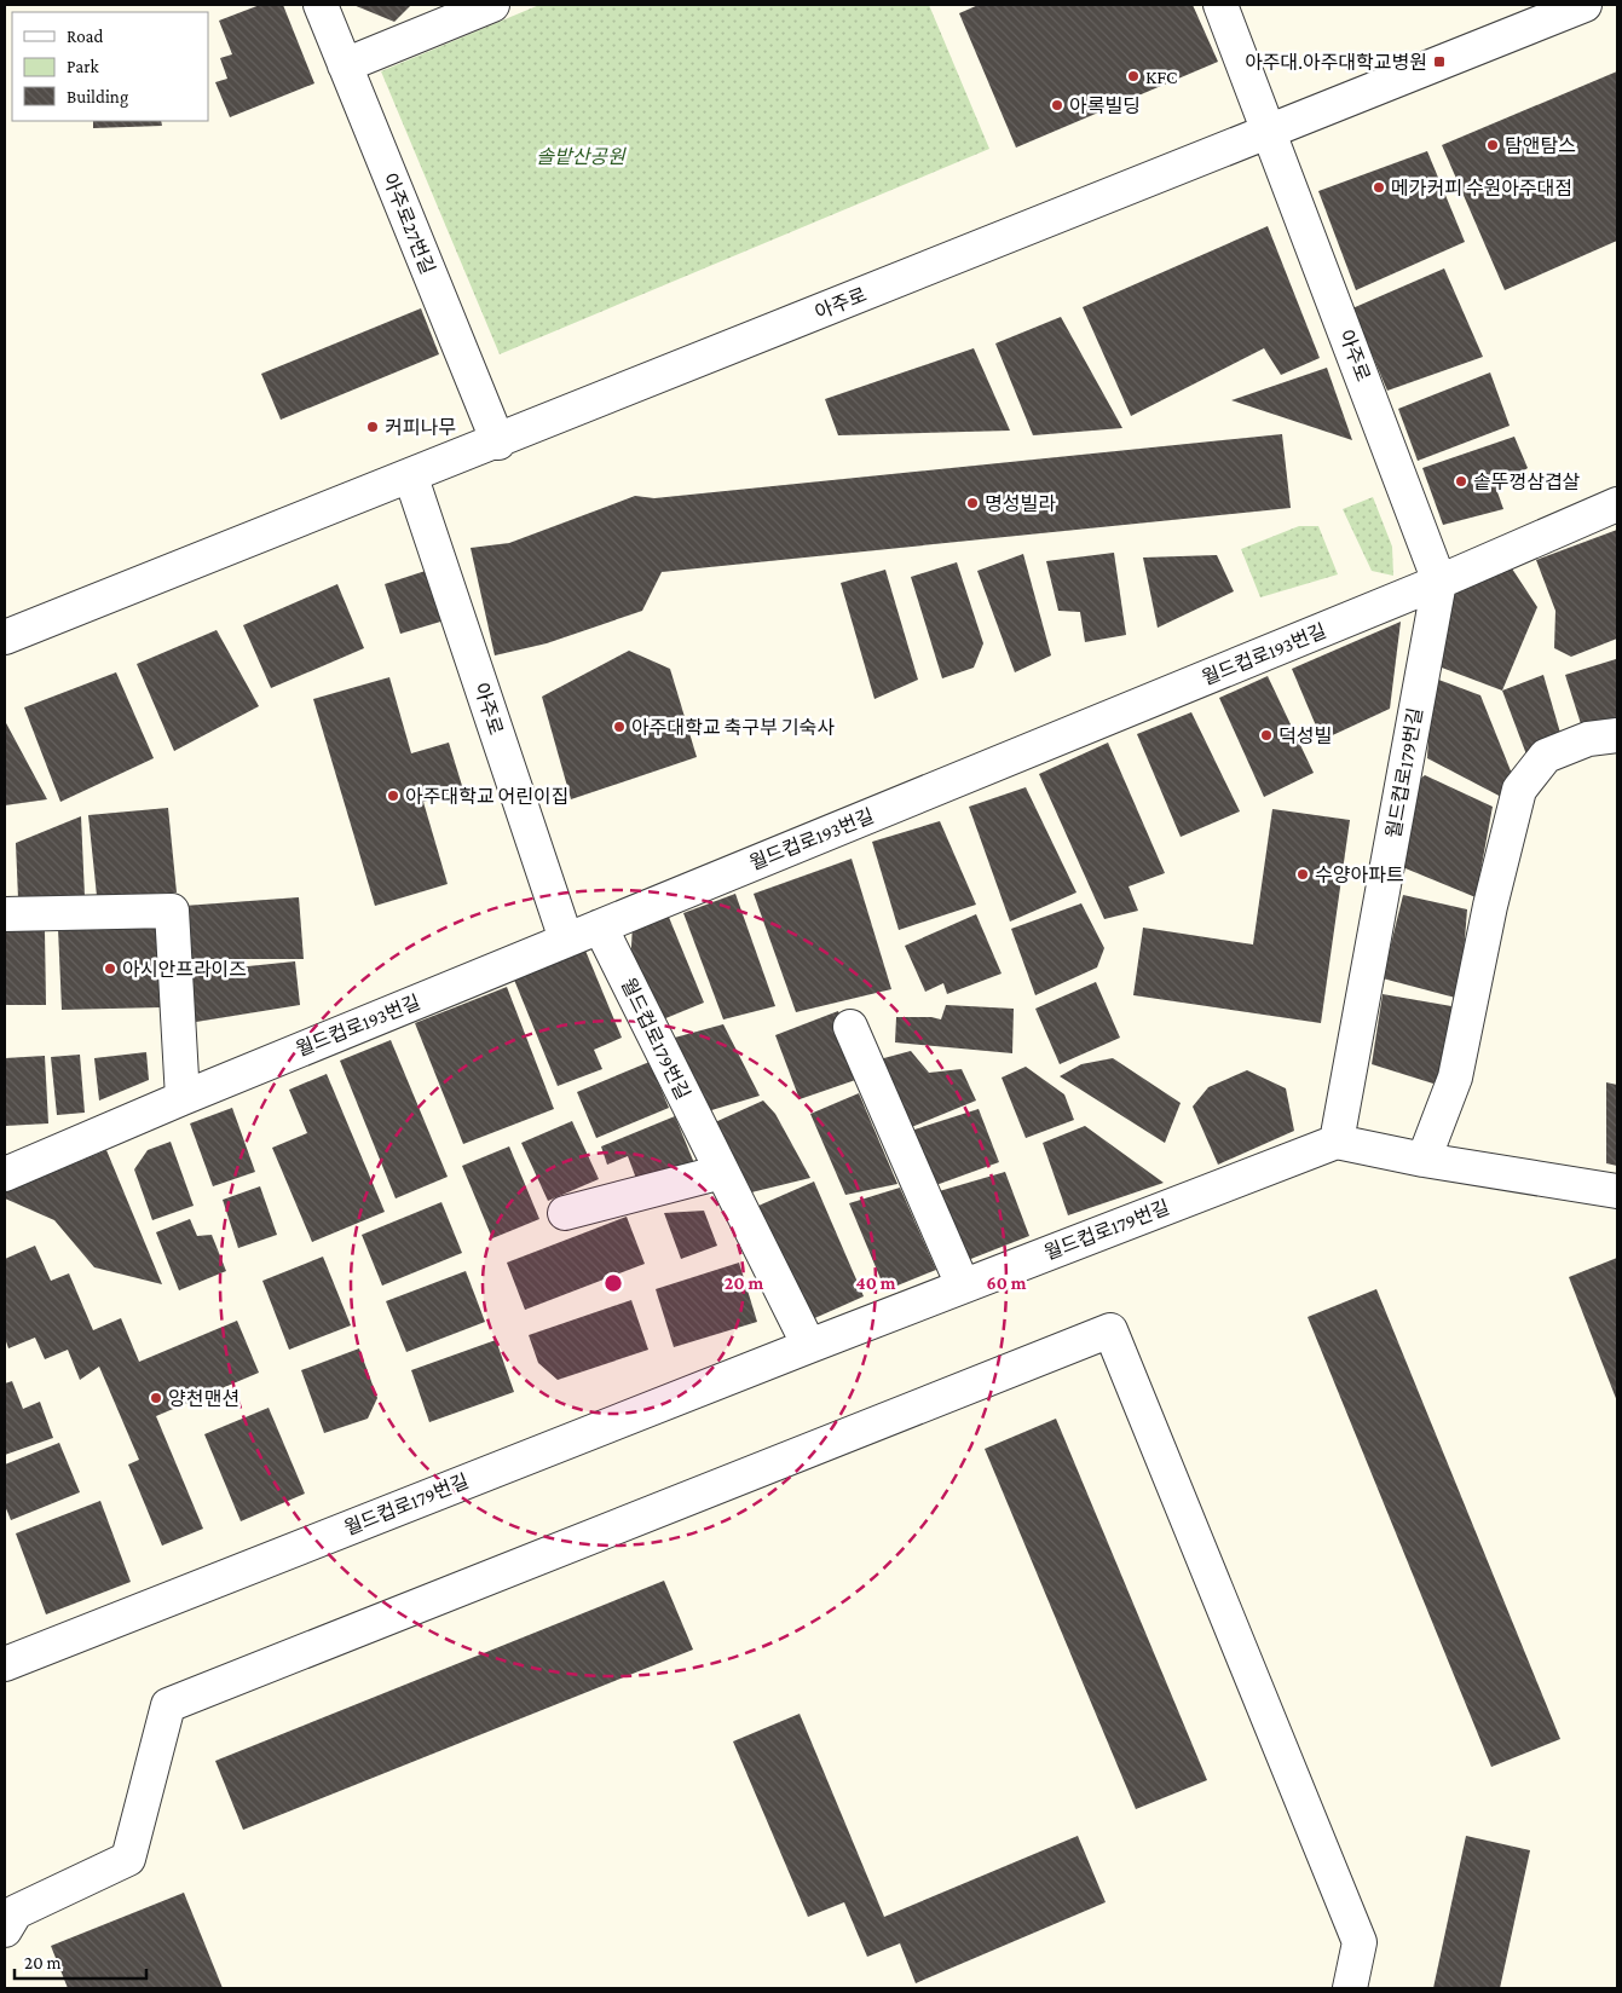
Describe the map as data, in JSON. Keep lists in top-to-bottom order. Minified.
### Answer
{"streets":{"street":["아주로27번길","아주로","월드컵로193번길","월드컵로179번길"]},"crossings":[["아주로27번길","아주로"],["아주로","월드컵로193번길"],["아주로","월드컵로179번길"],["월드컵로193번길","월드컵로179번길"]],"parks":["솔밭산공원"],"places":{"transit":["아주대.아주대학교병원"],"other":["KFC","아록빌딩","탐앤탐스","메가커피 수원아주대점","커피나무","솥뚜껑삼겹살","명성빌라","아주대학교 축구부 기숙사","덕성빌","아주대학교 어린이집","수양아파트","아시안프라이즈","양천맨션"]},"legend":["Road","Park","Building"],"scale_bar":"20 m","rings":["20 m","40 m","60 m"]}
